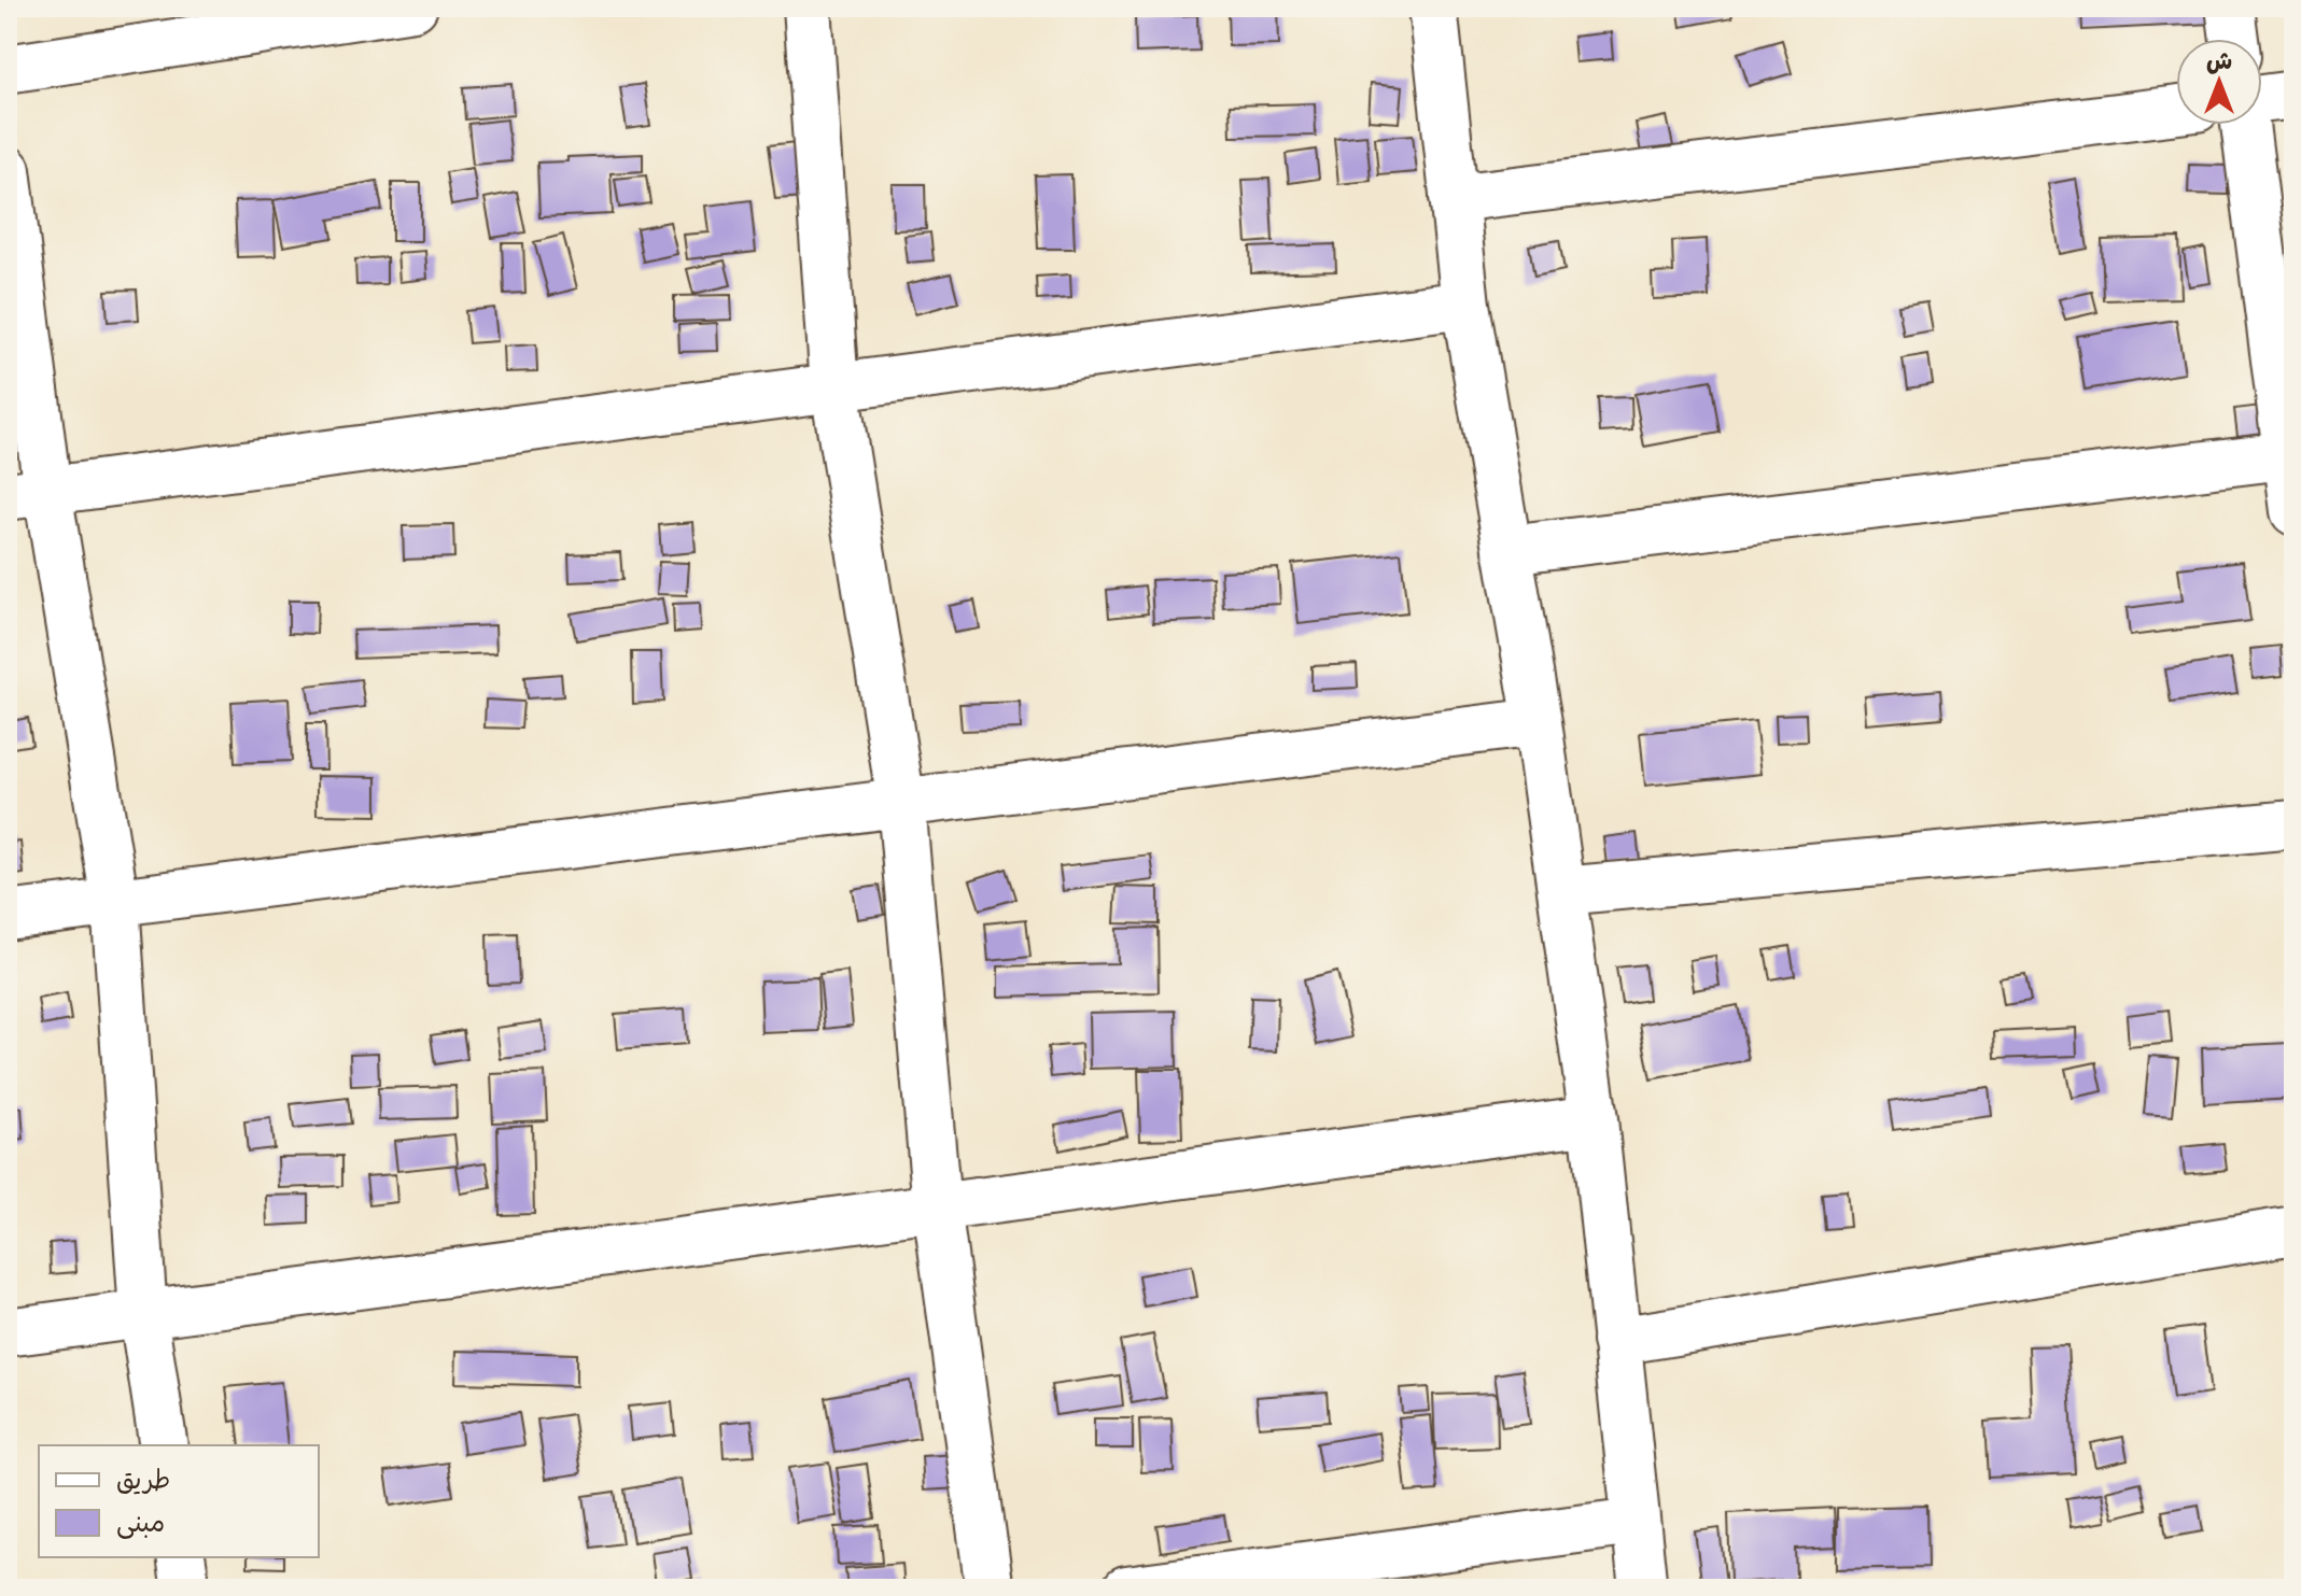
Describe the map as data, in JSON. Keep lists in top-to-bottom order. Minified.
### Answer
{"legend":["طريق","مبنى"],"north":"top"}
